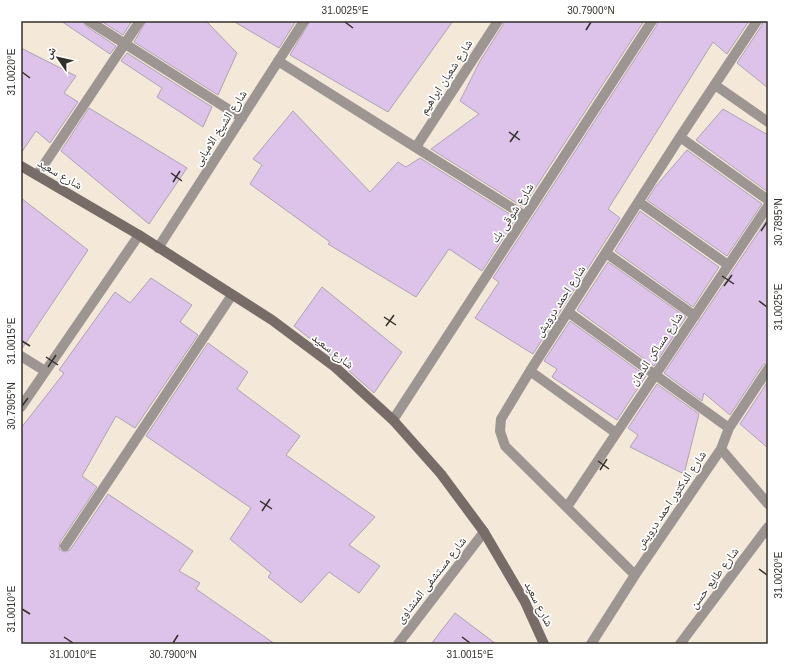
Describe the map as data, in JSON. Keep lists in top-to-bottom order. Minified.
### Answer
{"streets":{"street":["شارع شعبان ابراهيم","شارع الشيخ الامبابى","شارع سعيد","شارع شوقى بك","شارع احمد درويش","شارع مساكن الدهان","شارع الدكتور احمد درويش","شارع طايع حسن","شارع مستشفى المنشاوى"]},"crossings":[["شارع الشيخ الامبابى","شارع سعيد"],["شارع سعيد","شارع شوقى بك"],["شارع سعيد","شارع مستشفى المنشاوى"],["شارع احمد درويش","شارع مساكن الدهان"],["شارع احمد درويش","شارع الدكتور احمد درويش"]],"north":"top left","coordinates":["31.0025°E","30.7900°N","31.0020°E","30.7895°N","31.0015°E","30.7905°N","31.0010°E"]}
